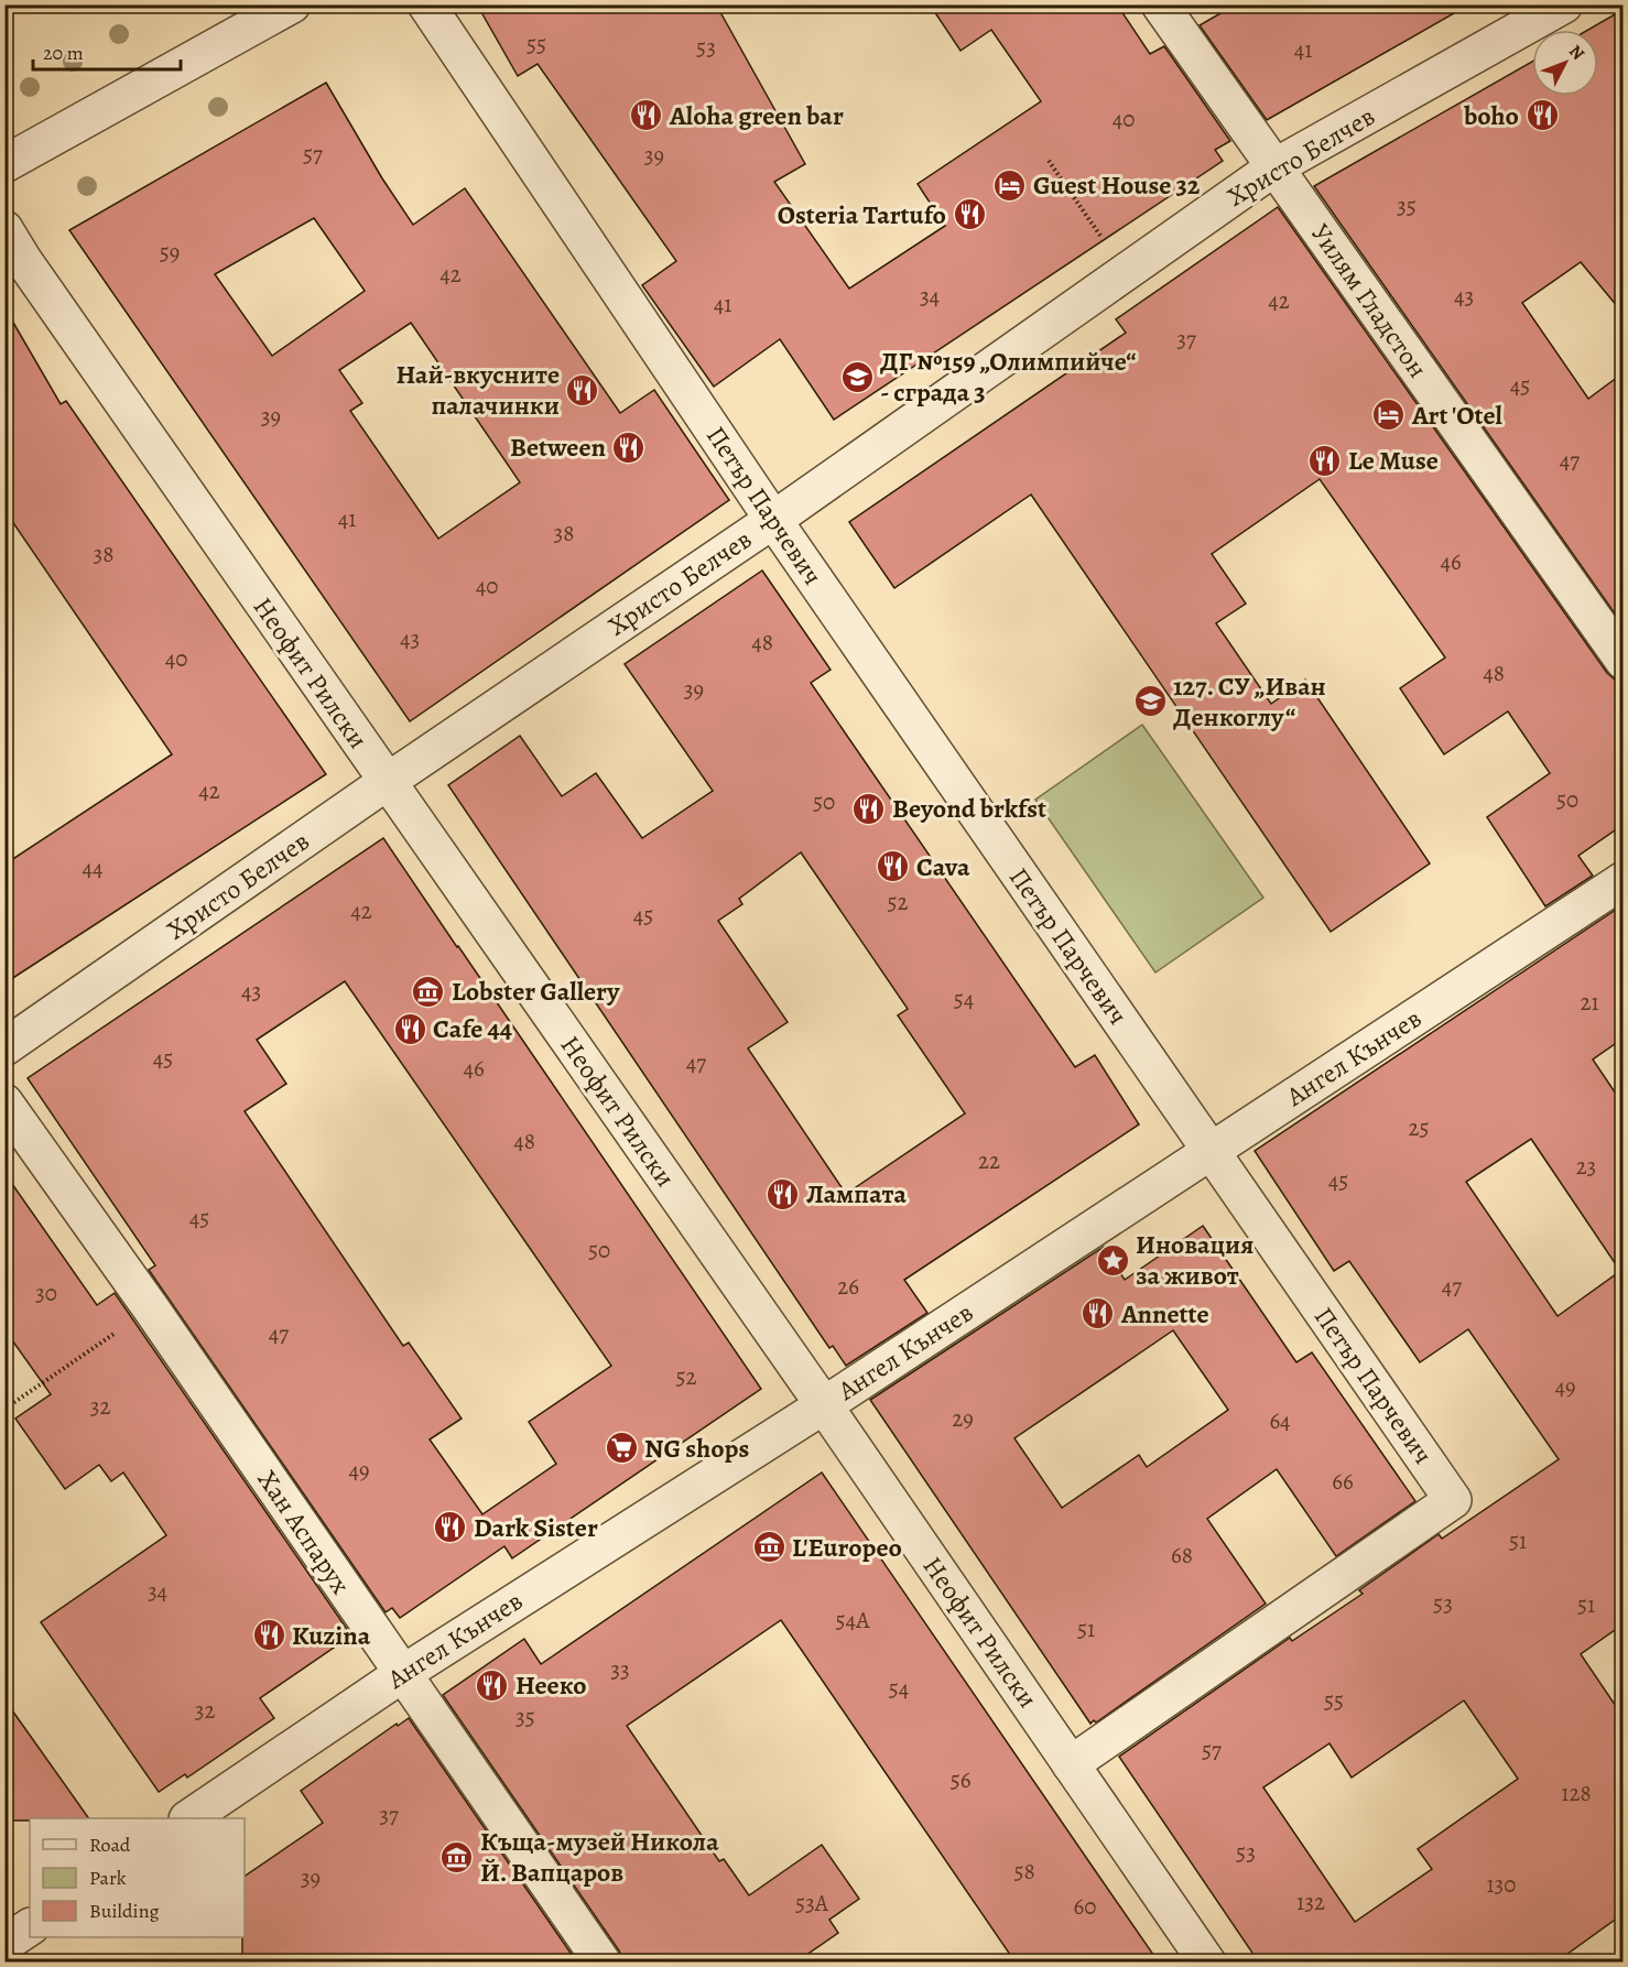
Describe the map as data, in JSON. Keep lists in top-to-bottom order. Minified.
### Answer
{"streets":{"street":["Христо Белчев","Уилям Гладстон","Петър Парчевич","Неофит Рилски","Ангел Кънчев","Хан Аспарух"]},"crossings":[["Христо Белчев","Уилям Гладстон"],["Христо Белчев","Петър Парчевич"],["Христо Белчев","Неофит Рилски"],["Петър Парчевич","Неофит Рилски"],["Петър Парчевич","Ангел Кънчев"],["Неофит Рилски","Ангел Кънчев"],["Ангел Кънчев","Хан Аспарух"]],"places":{"restaurant":["Aloha green bar","boho","Osteria Tartufo","Най-вкусните палачинки","Between","Le Muse","Beyond brkfst","Cava","Cafe 44","Лампата","Annette","Dark Sister","Kuzina","Нееко"],"hotel":["Guest House 32","Art 'Otel"],"school or university":["ДГ №159 „Олимпийче“ - сграда 3","127. СУ „Иван Денкоглу“"],"museum":["Lobster Gallery","L'Europeo","Къща-музей Никола Й. Вапцаров"],"place":["Иновация за живот"],"supermarket":["NG shops"]},"house_numbers":["55","53","41","40","57","39","35","59","42","34","43","42","41","37","45","39","47","41","38","38","46","40","43","48","40","48","39","42","50","50","44","52","42","45","43","54","21","45","47","46","25","48","22","23","45","45","50","26","47","30","47","52","49","32","29","64","49","66","51","68","34","53","51","54А","51","33","54","55","32","35","57","56","128","37","53","58","39","130","132","53А","60"],"legend":["Road","Park","Building"],"scale_bar":"20 m","north":"top right"}
